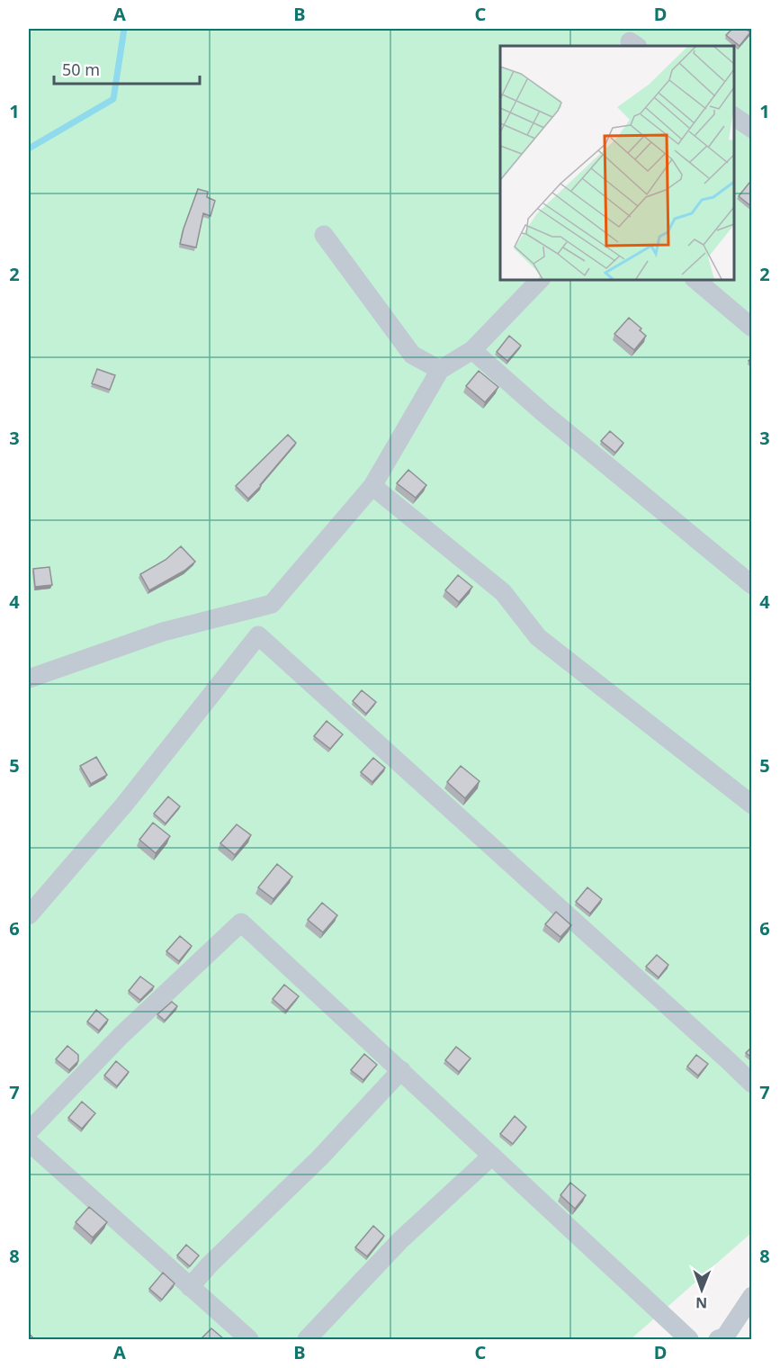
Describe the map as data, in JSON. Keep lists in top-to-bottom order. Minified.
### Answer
{"scale_bar":"50 m","north":"bottom","grid":{"columns":["A","B","C","D"],"rows":["1","2","3","4","5","6","7","8"]}}
